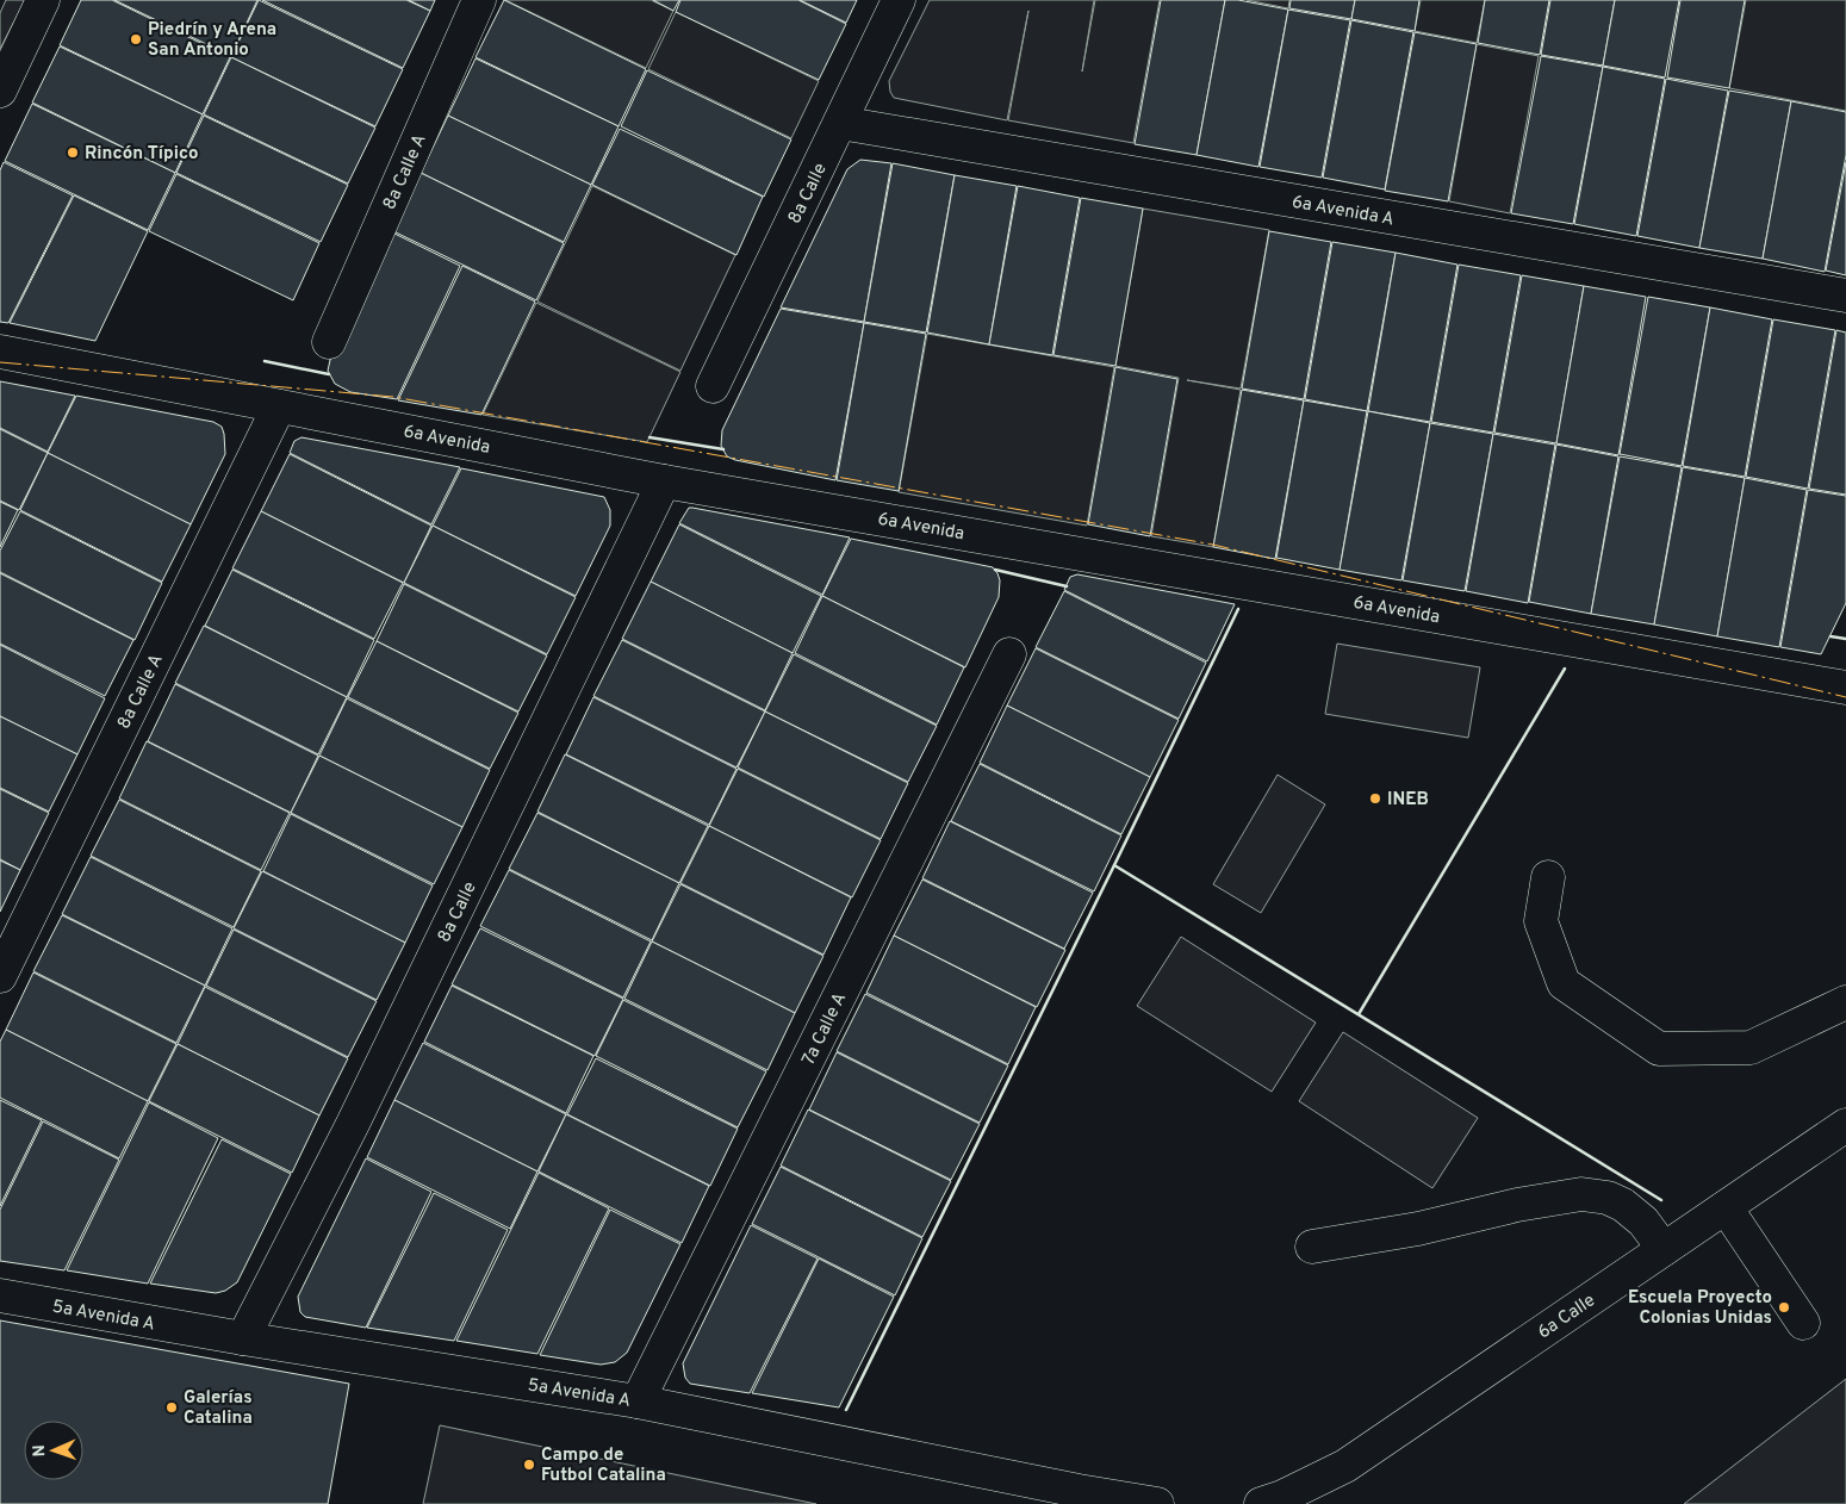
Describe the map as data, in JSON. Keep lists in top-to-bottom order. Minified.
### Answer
{"streets":{"street":["8a Calle A","8a Calle","6a Avenida A","6a Avenida","7a Calle A","5a Avenida A","6a Calle"]},"crossings":[["8a Calle A","6a Avenida"],["8a Calle","6a Avenida A"],["8a Calle","6a Avenida"],["8a Calle","5a Avenida A"],["7a Calle A","5a Avenida A"]],"places":["Piedrín y Arena San Antonio","Rincón Típico","INEB","Escuela Proyecto Colonias Unidas","Galerías Catalina","Campo de Futbol Catalina"],"north":"left"}
